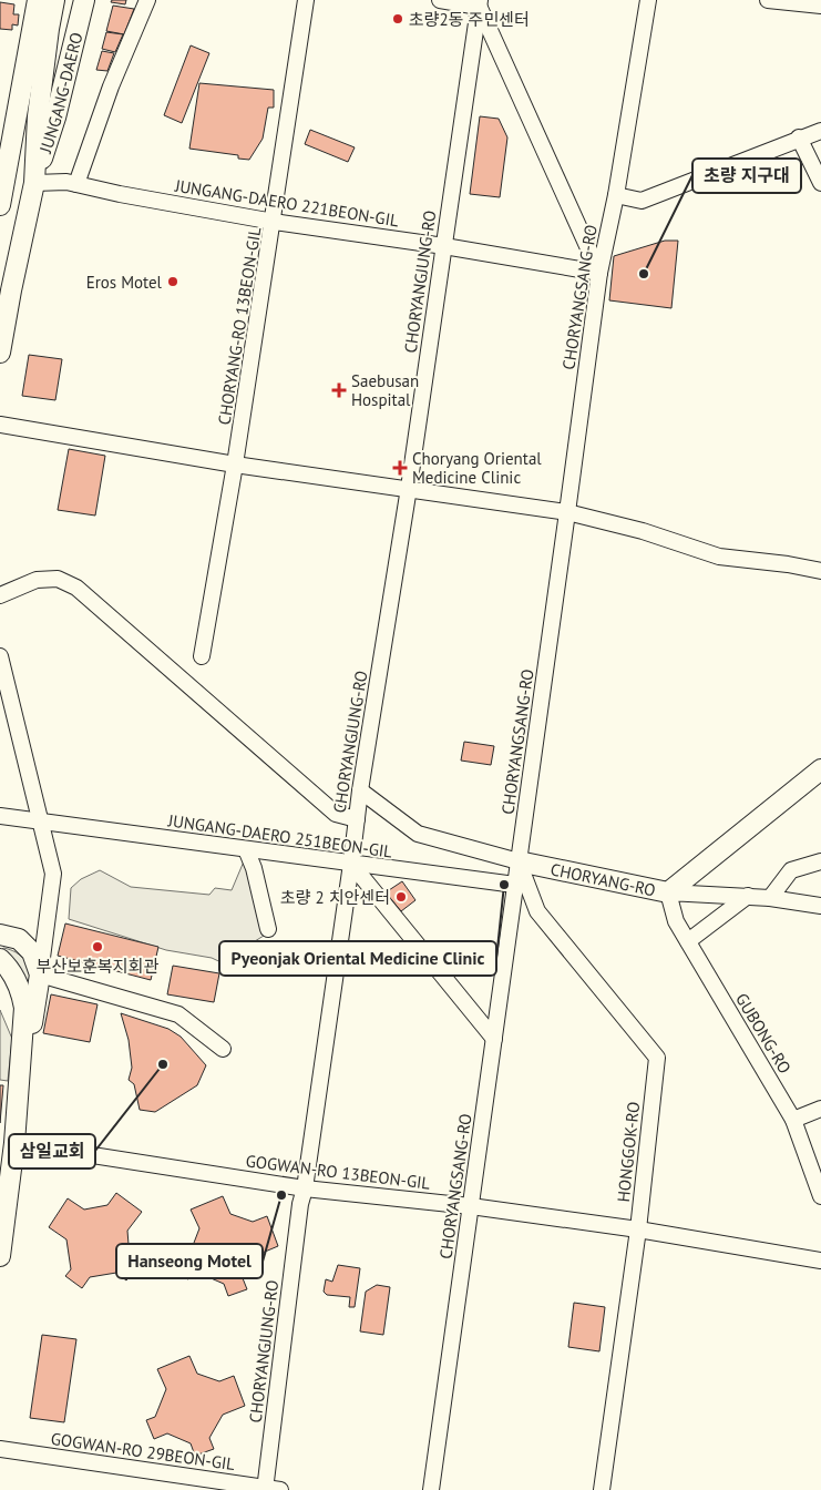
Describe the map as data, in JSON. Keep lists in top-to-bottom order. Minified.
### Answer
{"streets":{"main road":["JUNGANG-DAERO","CHORYANG-RO"],"street":["JUNGANG-DAERO 221BEON-GIL","CHORYANGJUNG-RO","CHORYANGSANG-RO","CHORYANG-RO 13BEON-GIL","JUNGANG-DAERO 251BEON-GIL","GUBONG-RO","HONGGOK-RO","GOGWAN-RO 13BEON-GIL","GOGWAN-RO 29BEON-GIL"]},"crossings":[["JUNGANG-DAERO","JUNGANG-DAERO 221BEON-GIL"],["JUNGANG-DAERO 221BEON-GIL","CHORYANGJUNG-RO"],["JUNGANG-DAERO 221BEON-GIL","CHORYANGSANG-RO"],["JUNGANG-DAERO 221BEON-GIL","CHORYANG-RO 13BEON-GIL"],["CHORYANGJUNG-RO","JUNGANG-DAERO 251BEON-GIL"],["CHORYANGJUNG-RO","CHORYANG-RO"],["CHORYANGJUNG-RO","GOGWAN-RO 13BEON-GIL"],["CHORYANGJUNG-RO","GOGWAN-RO 29BEON-GIL"],["CHORYANGSANG-RO","JUNGANG-DAERO 251BEON-GIL"],["CHORYANGSANG-RO","CHORYANG-RO"],["CHORYANGSANG-RO","HONGGOK-RO"],["CHORYANGSANG-RO","GOGWAN-RO 13BEON-GIL"],["CHORYANG-RO","GUBONG-RO"],["CHORYANG-RO","HONGGOK-RO"],["HONGGOK-RO","GOGWAN-RO 13BEON-GIL"]],"places":{"other":["초량2동 주민센터","초량 지구대","Eros Motel","Pyeonjak Oriental Medicine Clinic","초량 2 치안센터","부산보훈복지회관","삼일교회","Hanseong Motel"],"health":["Saebusan Hospital","Choryang Oriental Medicine Clinic"]}}
